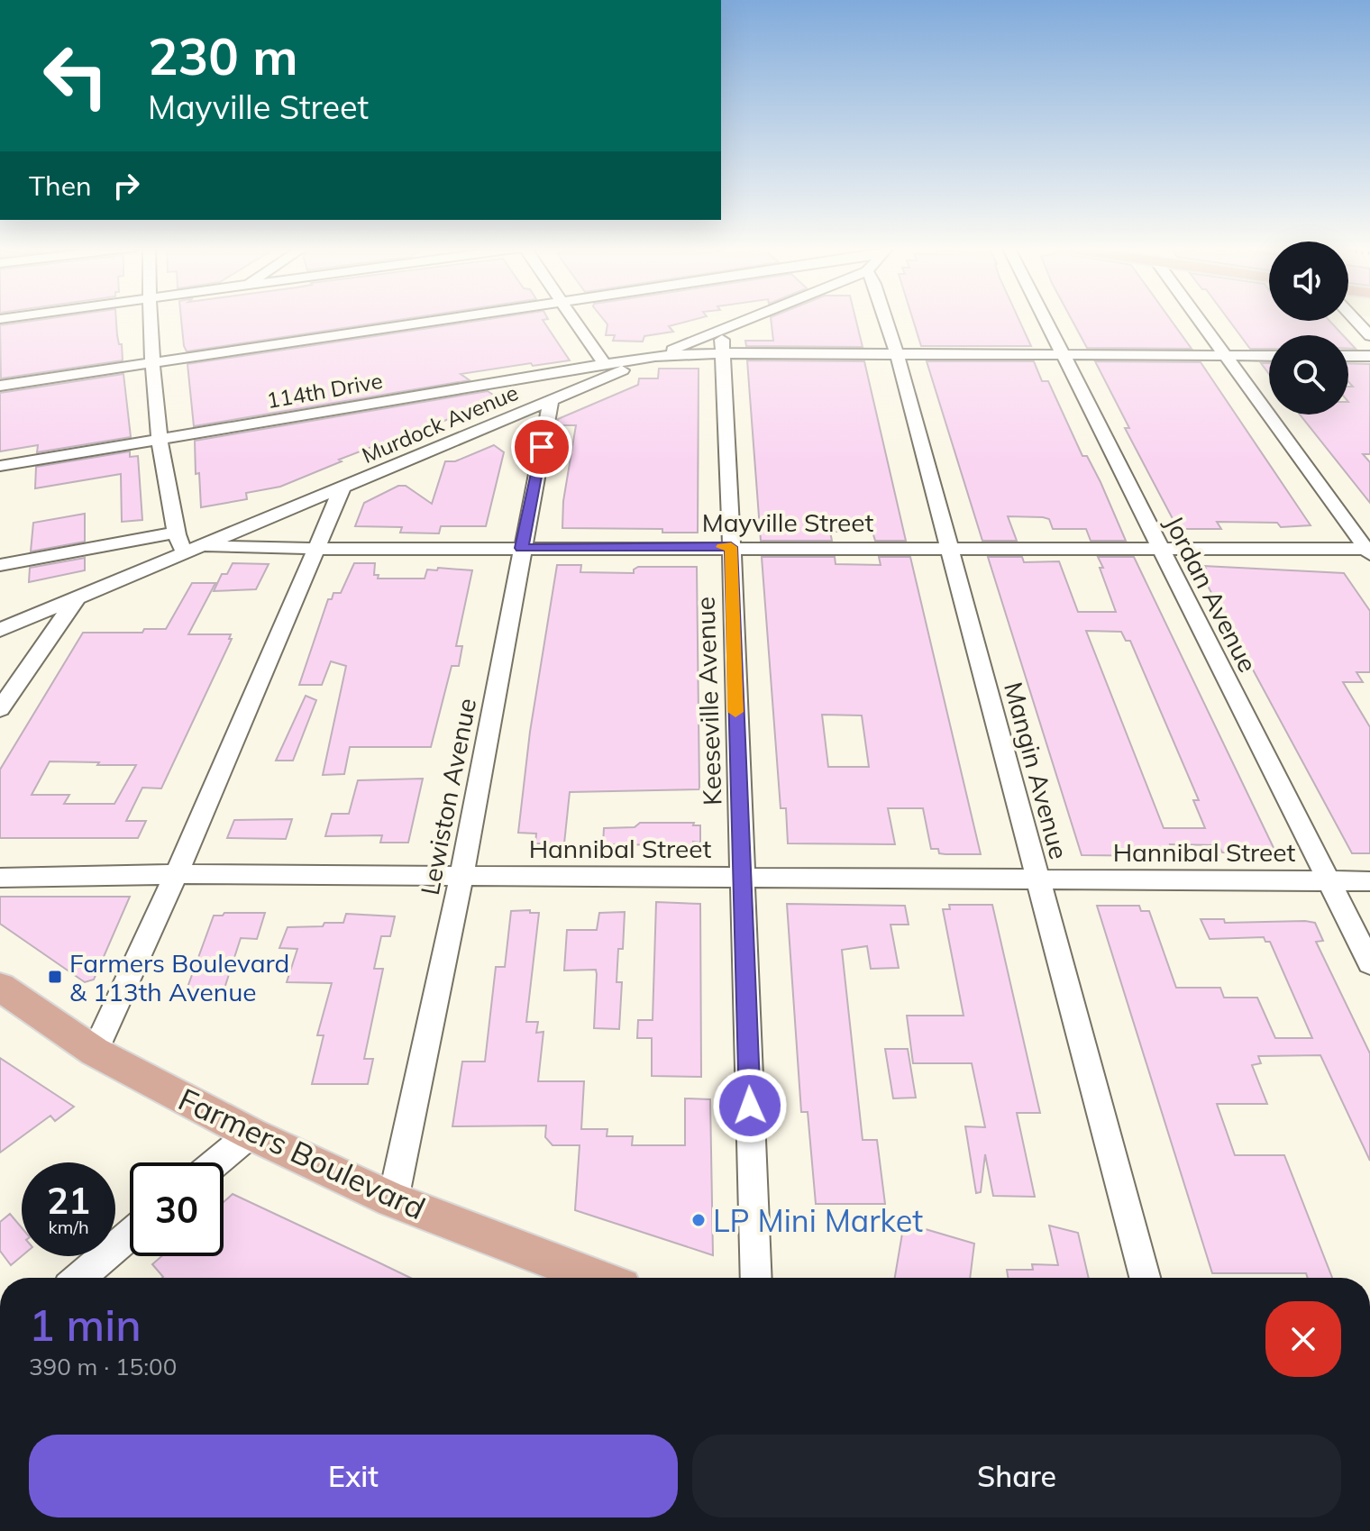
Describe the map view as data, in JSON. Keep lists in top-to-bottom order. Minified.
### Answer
{"streets":{"main road":["Farmers Boulevard"],"street":["114th Drive","Murdock Avenue","Mayville Street","Jordan Avenue","Keeseville Avenue","Mangin Avenue","Lewiston Avenue","Hannibal Street"]},"crossings":[["114th Drive","Murdock Avenue"],["Murdock Avenue","Mayville Street"],["Murdock Avenue","Keeseville Avenue"],["Murdock Avenue","Lewiston Avenue"],["Mayville Street","Jordan Avenue"],["Mayville Street","Keeseville Avenue"],["Mayville Street","Mangin Avenue"],["Mayville Street","Lewiston Avenue"],["Jordan Avenue","Hannibal Street"],["Keeseville Avenue","Hannibal Street"],["Mangin Avenue","Hannibal Street"],["Lewiston Avenue","Hannibal Street"],["Lewiston Avenue","Farmers Boulevard"]],"places":{"transit":["Farmers Boulevard & 113th Avenue"],"other":["LP Mini Market"]},"page":{"turn":["230 m","Mayville Street"],"then":"Then","speed":"21 km/h","limit":"30","heading":["1 min","390 m · 15:00"],"buttons":["Exit","Share"]}}
